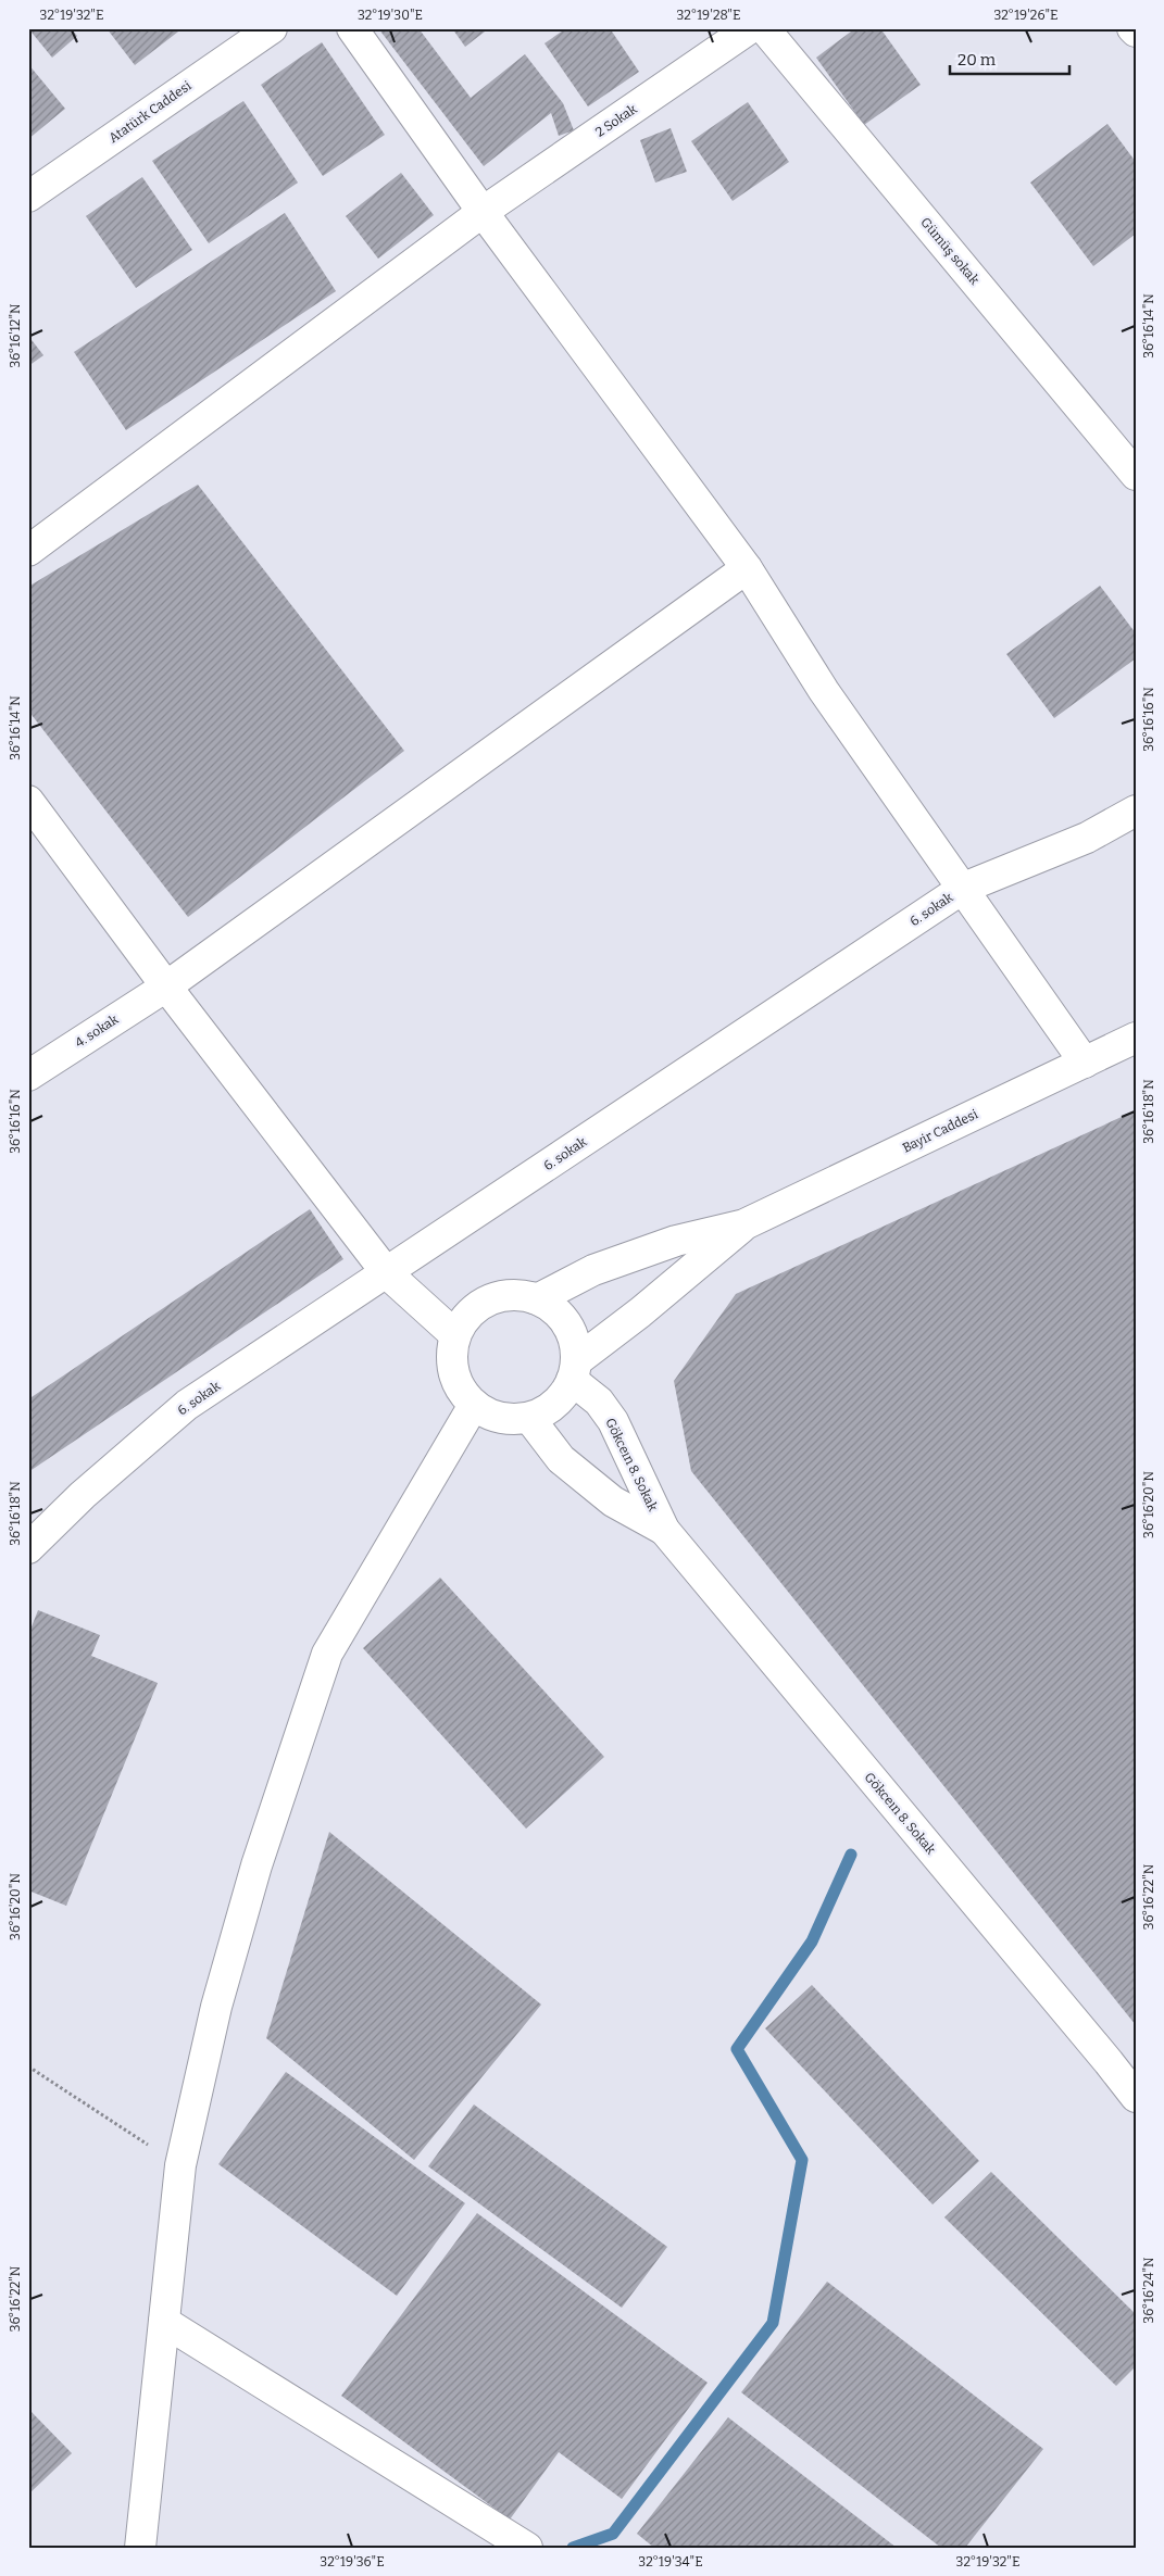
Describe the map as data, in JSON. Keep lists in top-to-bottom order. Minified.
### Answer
{"streets":{"street":["Atatürk Caddesi","2 Sokak","Gümüş sokak","6. sokak","4. sokak","Bayir Caddesi","Gökceın 8. Sokak"]},"crossings":[["Bayir Caddesi","Gökceın 8. Sokak"]],"scale_bar":"20 m","coordinates":["32°19'32\"E","32°19'30\"E","32°19'28\"E","32°19'26\"E","36°16'14\"N","36°16'12\"N","36°16'16\"N","36°16'18\"N","36°16'20\"N","36°16'22\"N","36°16'24\"N","32°19'36\"E","32°19'34\"E"]}
